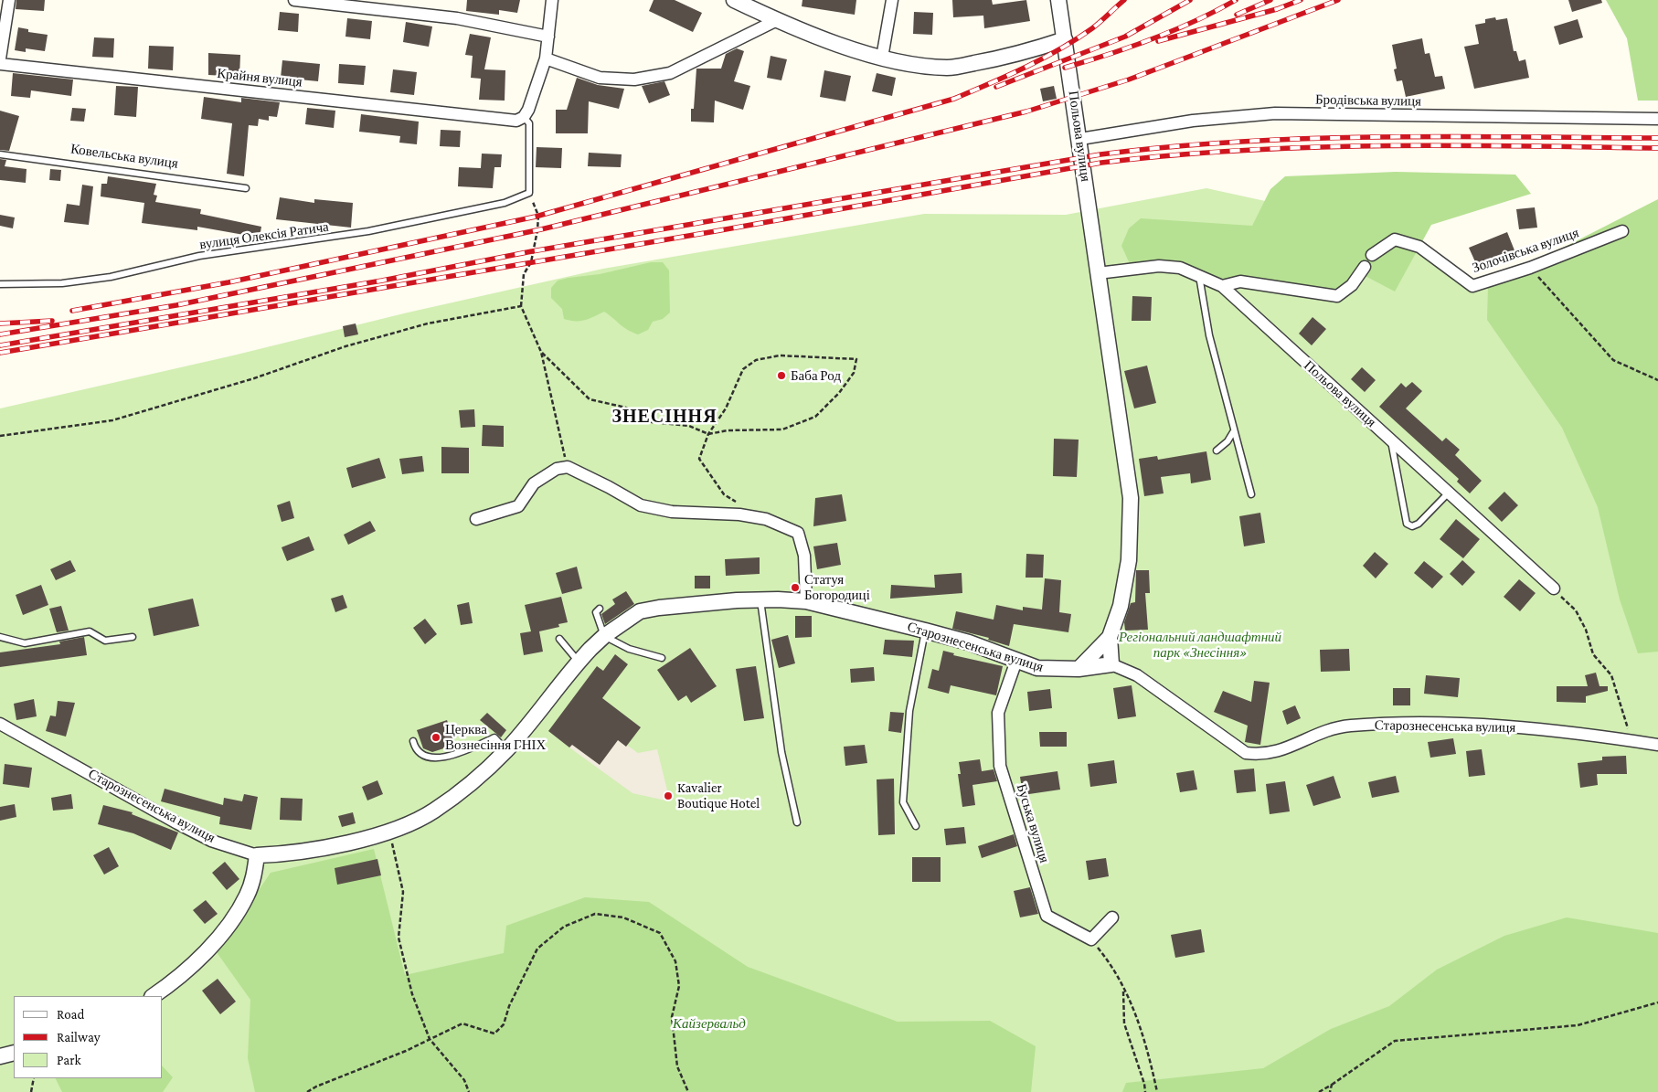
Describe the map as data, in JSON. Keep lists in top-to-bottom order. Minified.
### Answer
{"streets":{"street":["Крайня вулиця","Бродівська вулиця","Польова вулиця","Золочівська вулиця","Старознесенська вулиця","Буська вулиця"],"lane":["Ковельська вулиця","вулиця Олексія Ратича"]},"crossings":[["Бродівська вулиця","Польова вулиця"],["Польова вулиця","Старознесенська вулиця"],["Старознесенська вулиця","Буська вулиця"]],"districts":["ЗНЕСІННЯ"],"parks":["Регіональний ландшафтний парк «Знесіння»","Кайзервальд"],"places":["Баба Род","Статуя Богородиці","Церква Вознесіння ГНІХ","Kavalier Boutique Hotel"],"legend":["Road","Railway","Park"]}
